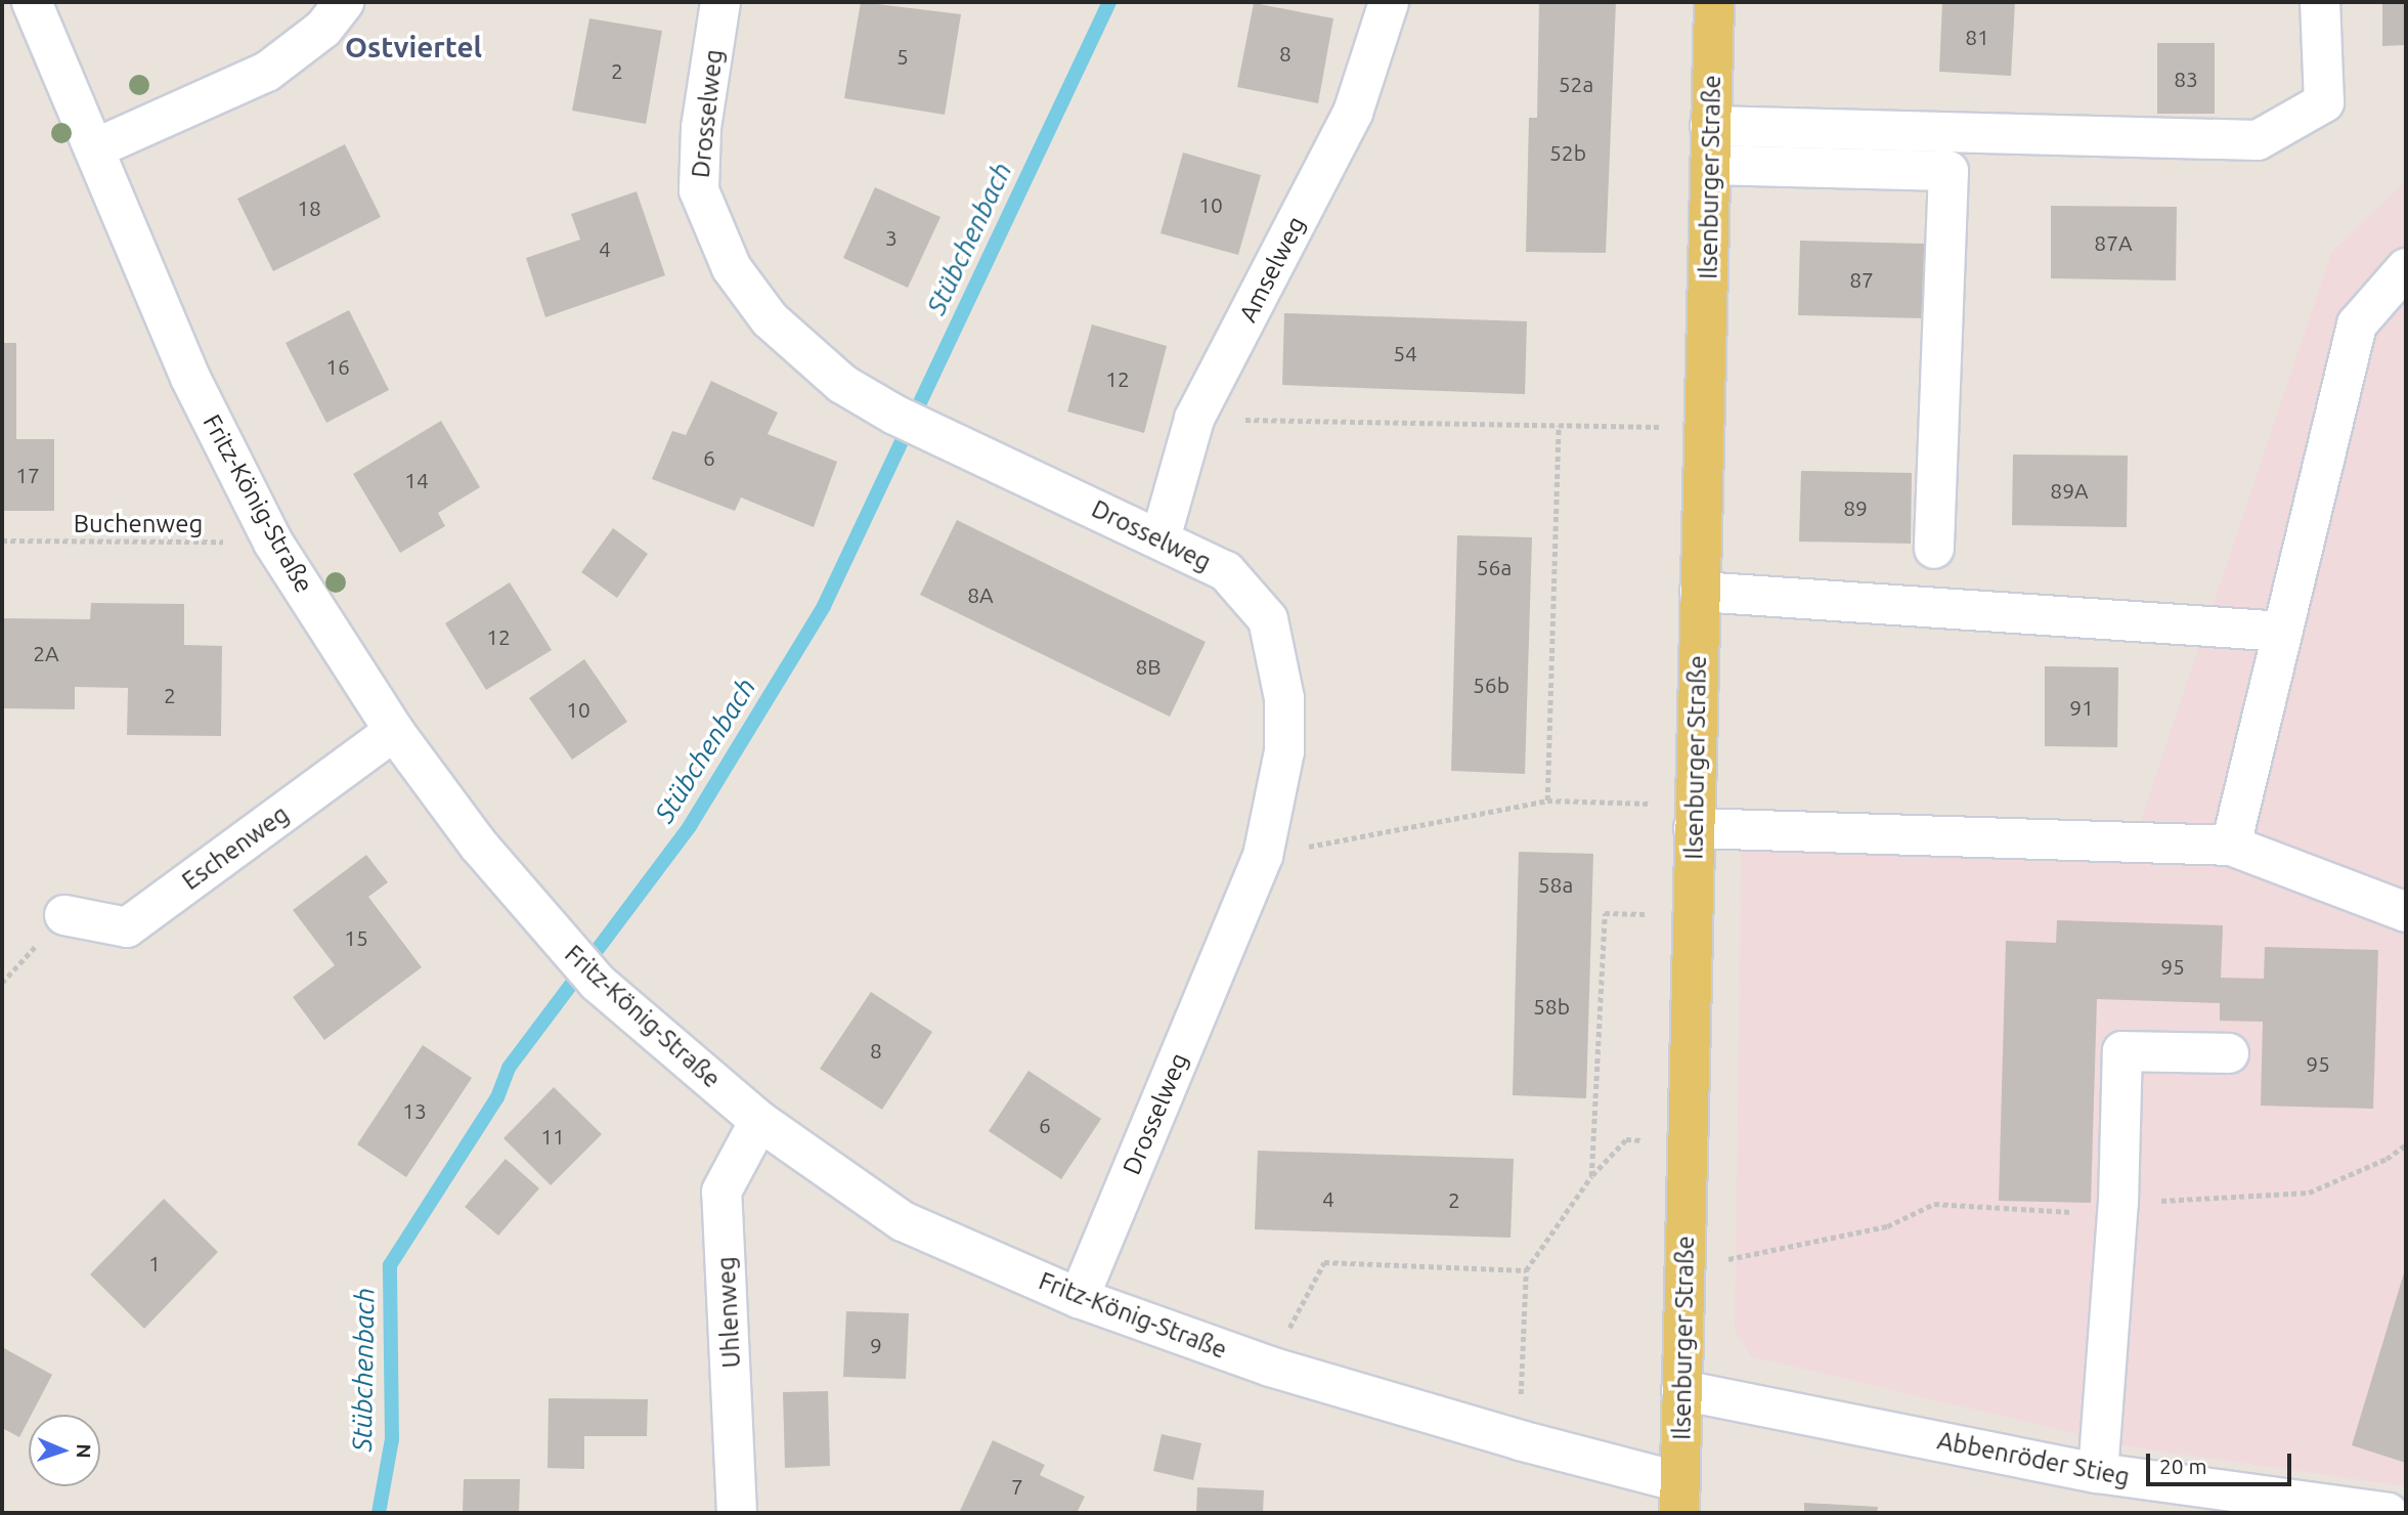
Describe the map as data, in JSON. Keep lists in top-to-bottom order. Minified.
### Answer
{"streets":{"main road":["Ilsenburger Straße"],"street":["Drosselweg","Amselweg","Fritz-König-Straße","Eschenweg","Uhlenweg","Abbenröder Stieg"],"path":["Buchenweg"]},"crossings":[["Drosselweg","Amselweg"],["Drosselweg","Fritz-König-Straße"],["Ilsenburger Straße","Fritz-König-Straße"],["Ilsenburger Straße","Abbenröder Stieg"],["Fritz-König-Straße","Buchenweg"],["Fritz-König-Straße","Eschenweg"],["Fritz-König-Straße","Uhlenweg"]],"districts":["Ostviertel"],"water":["Stübchenbach"],"house_numbers":["81","8","5","2","83","52a","52b","10","18","3","87A","4","87","54","16","12","6","17","14","89A","89","56a","8A","12","2A","8B","56b","2","91","10","58a","15","95","58b","8","95","13","6","11","4","2","1","9","7"],"scale_bar":"20 m","north":"right"}
